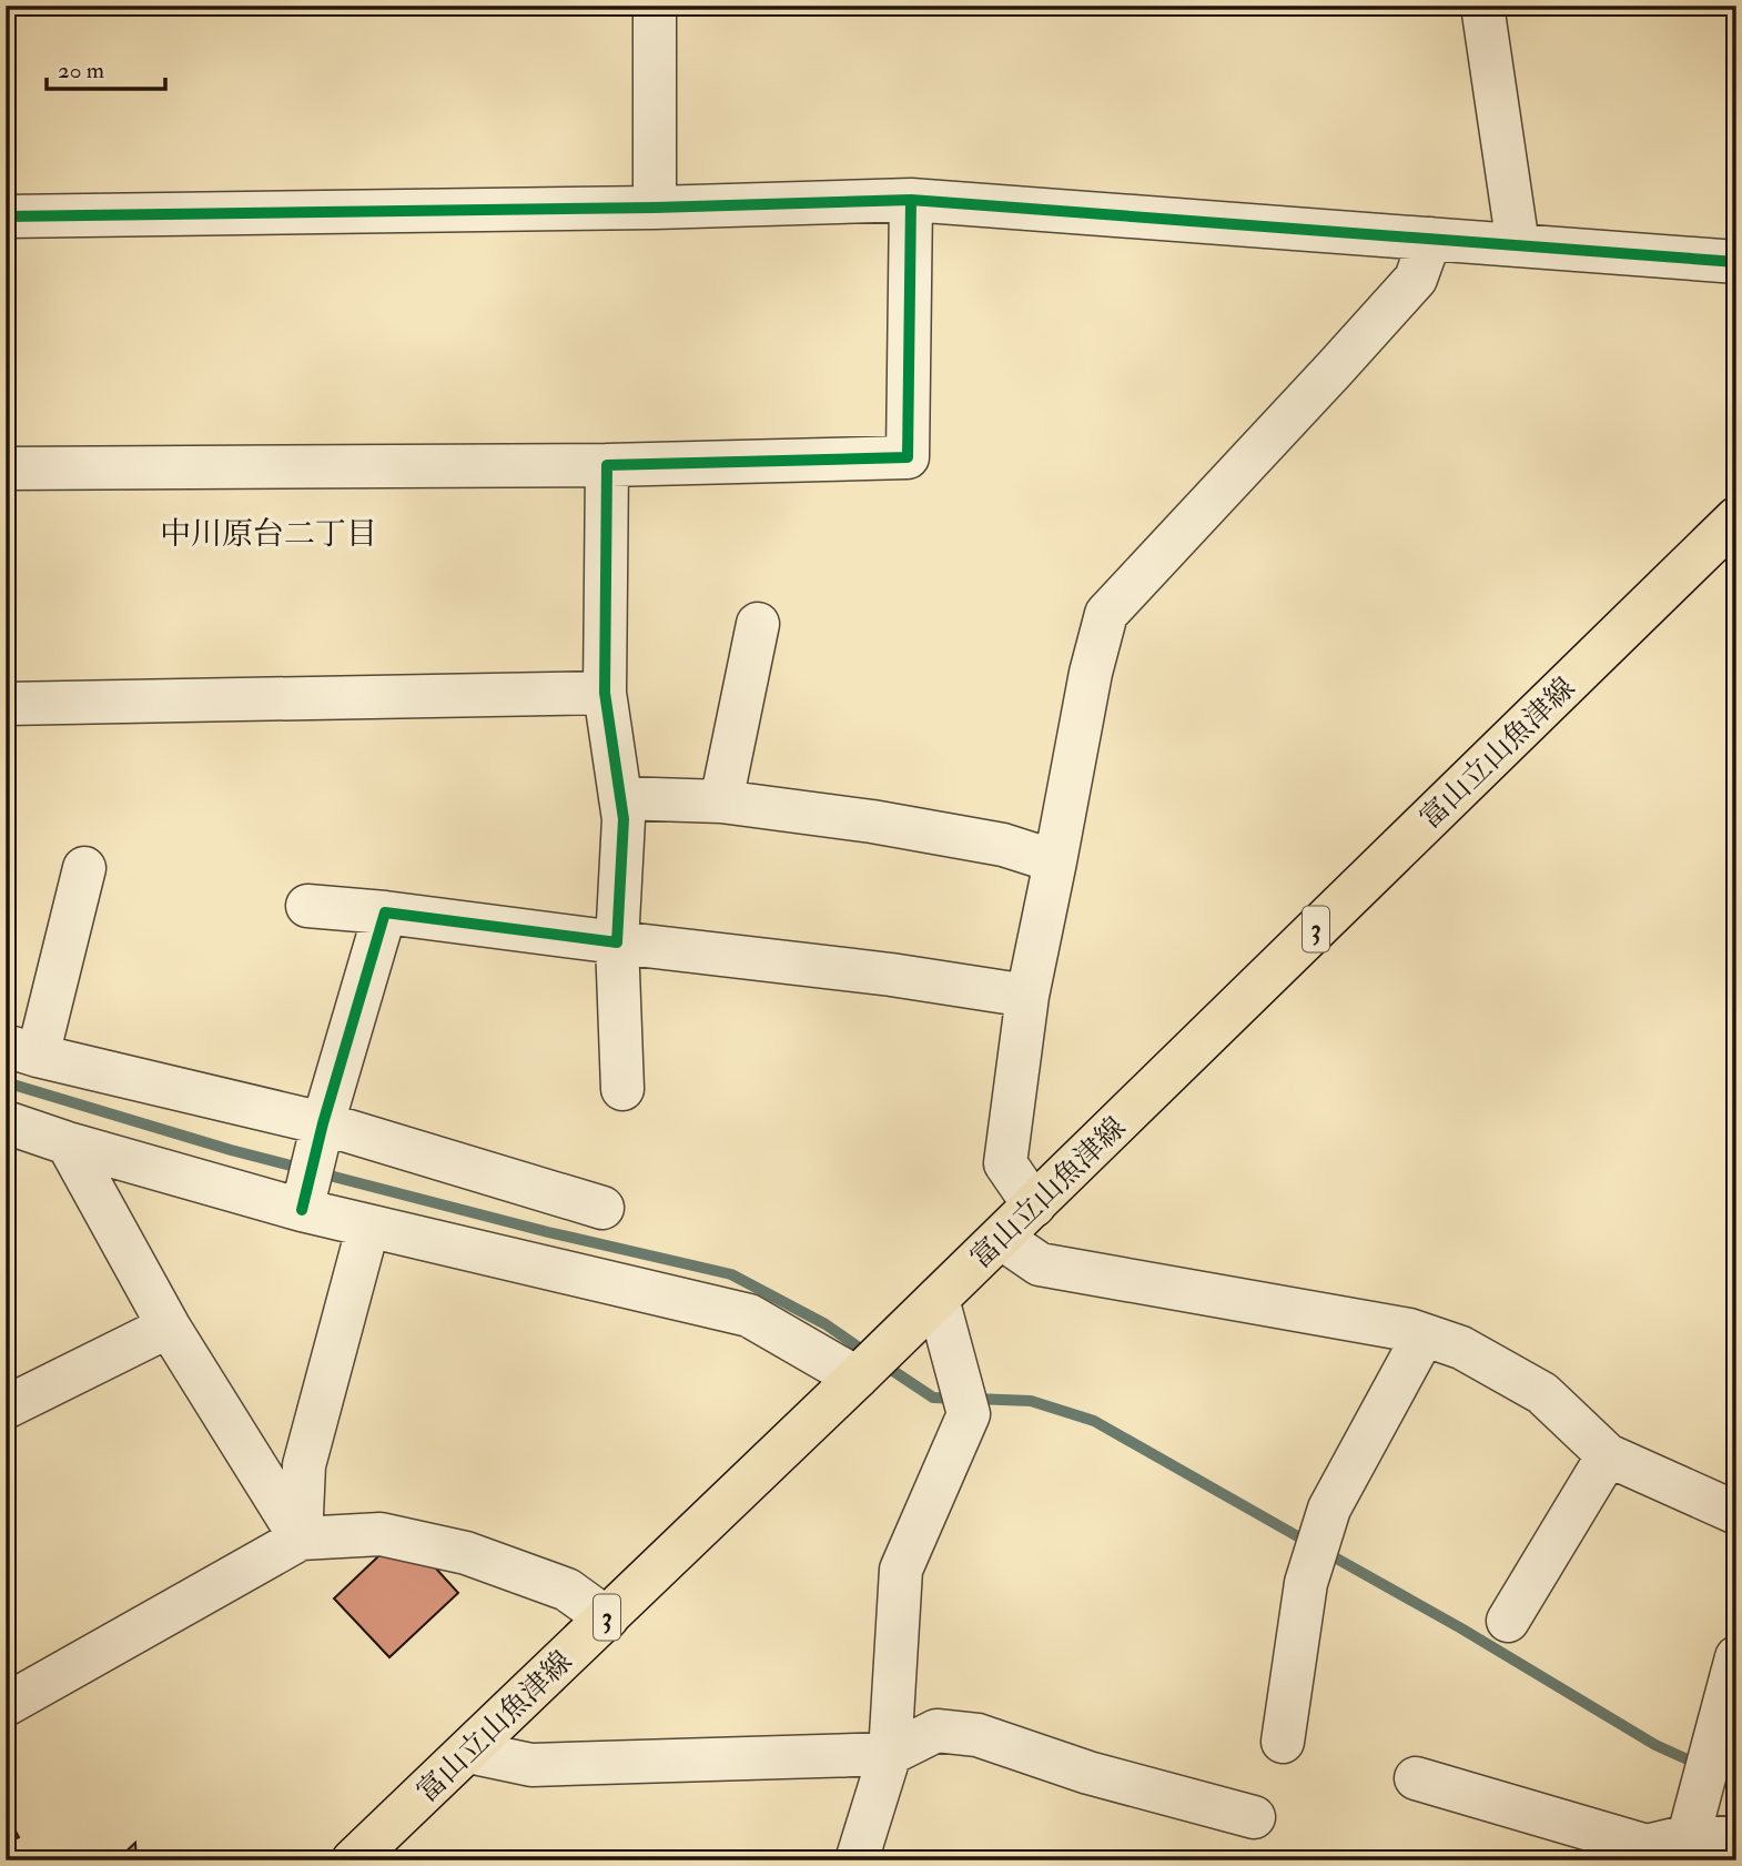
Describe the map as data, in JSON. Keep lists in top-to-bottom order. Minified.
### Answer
{"streets":{"main road":["富山立山魚津線","3"]},"districts":["中川原台二丁目"],"scale_bar":"20 m"}
